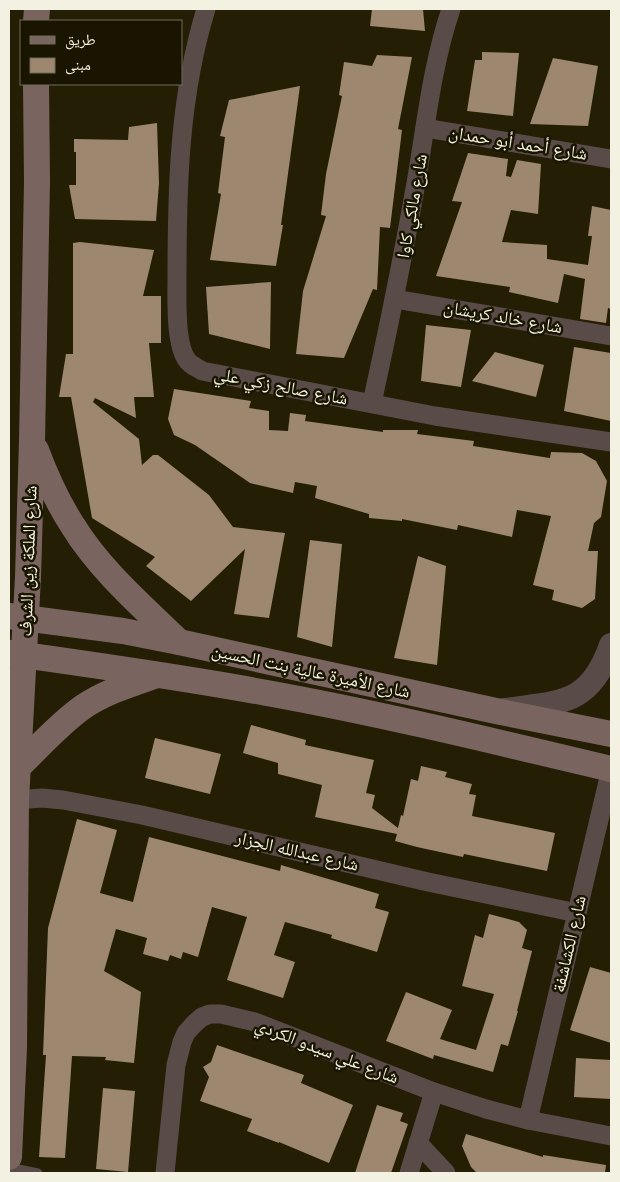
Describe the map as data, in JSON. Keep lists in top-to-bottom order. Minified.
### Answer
{"streets":{"main road":["شارع الملكة زين الشرف","شارع الأميرة عالية بنت الحسين"],"street":["شارع أحمد أبو حمدان","شارع مالكي كاوا","شارع خالد كريشان","شارع صالح زكي علي","شارع عبدالله الجزار","شارع الكشاشفة","شارع علي سيدو الكردي"]},"crossings":[["شارع أحمد أبو حمدان","شارع مالكي كاوا"],["شارع مالكي كاوا","شارع خالد كريشان"],["شارع مالكي كاوا","شارع صالح زكي علي"],["شارع الملكة زين الشرف","شارع الأميرة عالية بنت الحسين"],["شارع الملكة زين الشرف","شارع عبدالله الجزار"],["شارع الأميرة عالية بنت الحسين","شارع الكشاشفة"],["شارع عبدالله الجزار","شارع الكشاشفة"],["شارع الكشاشفة","شارع علي سيدو الكردي"]],"legend":["طريق","مبنى"]}
